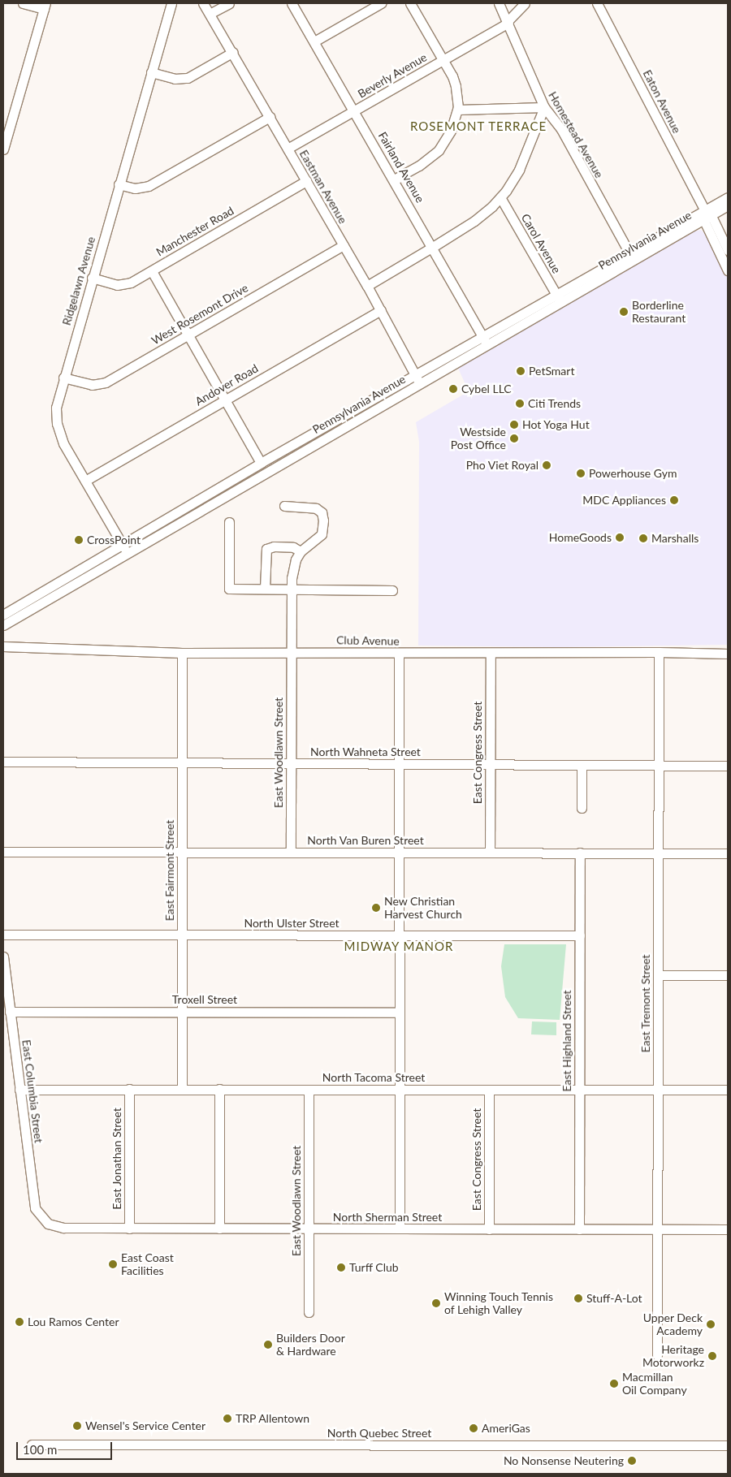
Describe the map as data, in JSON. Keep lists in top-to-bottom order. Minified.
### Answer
{"streets":{"street":["Beverly Avenue","Eaton Avenue","Homestead Avenue","Fairland Avenue","Eastman Avenue","Manchester Road","Pennsylvania Avenue","Carol Avenue","Ridgelawn Avenue","West Rosemont Drive","Andover Road","Club Avenue","North Wahneta Street","East Woodlawn Street","East Congress Street","North Van Buren Street","East Fairmont Street","North Ulster Street","Troxell Street","East Tremont Street","East Highland Street","North Tacoma Street","East Columbia Street","East Jonathan Street","North Sherman Street","North Quebec Street"]},"crossings":[["Beverly Avenue","Homestead Avenue"],["Beverly Avenue","Fairland Avenue"],["Beverly Avenue","Eastman Avenue"],["Eaton Avenue","Pennsylvania Avenue"],["Homestead Avenue","Pennsylvania Avenue"],["Fairland Avenue","Pennsylvania Avenue"],["Eastman Avenue","Manchester Road"],["Eastman Avenue","Pennsylvania Avenue"],["Eastman Avenue","West Rosemont Drive"],["Eastman Avenue","Andover Road"],["Manchester Road","Ridgelawn Avenue"],["Pennsylvania Avenue","Carol Avenue"],["Pennsylvania Avenue","Ridgelawn Avenue"],["Ridgelawn Avenue","West Rosemont Drive"],["Ridgelawn Avenue","Andover Road"],["Club Avenue","East Woodlawn Street"],["Club Avenue","East Congress Street"],["Club Avenue","East Fairmont Street"],["Club Avenue","East Tremont Street"],["North Wahneta Street","East Woodlawn Street"],["North Wahneta Street","East Congress Street"],["North Wahneta Street","East Fairmont Street"],["North Wahneta Street","East Tremont Street"],["East Woodlawn Street","North Van Buren Street"],["East Woodlawn Street","North Tacoma Street"],["East Woodlawn Street","North Sherman Street"],["East Congress Street","North Van Buren Street"],["East Congress Street","North Tacoma Street"],["East Congress Street","North Sherman Street"],["North Van Buren Street","East Fairmont Street"],["North Van Buren Street","East Tremont Street"],["North Van Buren Street","East Highland Street"],["East Fairmont Street","North Ulster Street"],["East Fairmont Street","Troxell Street"],["East Fairmont Street","North Tacoma Street"],["North Ulster Street","East Highland Street"],["Troxell Street","East Columbia Street"],["East Tremont Street","North Tacoma Street"],["East Tremont Street","North Sherman Street"],["East Highland Street","North Tacoma Street"],["East Highland Street","North Sherman Street"],["North Tacoma Street","East Columbia Street"],["North Tacoma Street","East Jonathan Street"],["East Columbia Street","North Sherman Street"],["East Jonathan Street","North Sherman Street"]],"districts":["ROSEMONT TERRACE","MIDWAY MANOR"],"places":["Borderline Restaurant","PetSmart","Cybel LLC","Citi Trends","Hot Yoga Hut","Westside Post Office","Pho Viet Royal","Powerhouse Gym","MDC Appliances","HomeGoods","Marshalls","CrossPoint","New Christian Harvest Church","East Coast Facilities","Turff Club","Stuff-A-Lot","Winning Touch Tennis of Lehigh Valley","Lou Ramos Center","Upper Deck Academy","Builders Door & Hardware","Heritage Motorworkz","Macmillan Oil Company","TRP Allentown","Wensel's Service Center","AmeriGas","No Nonsense Neutering"],"scale_bar":"100 m"}
